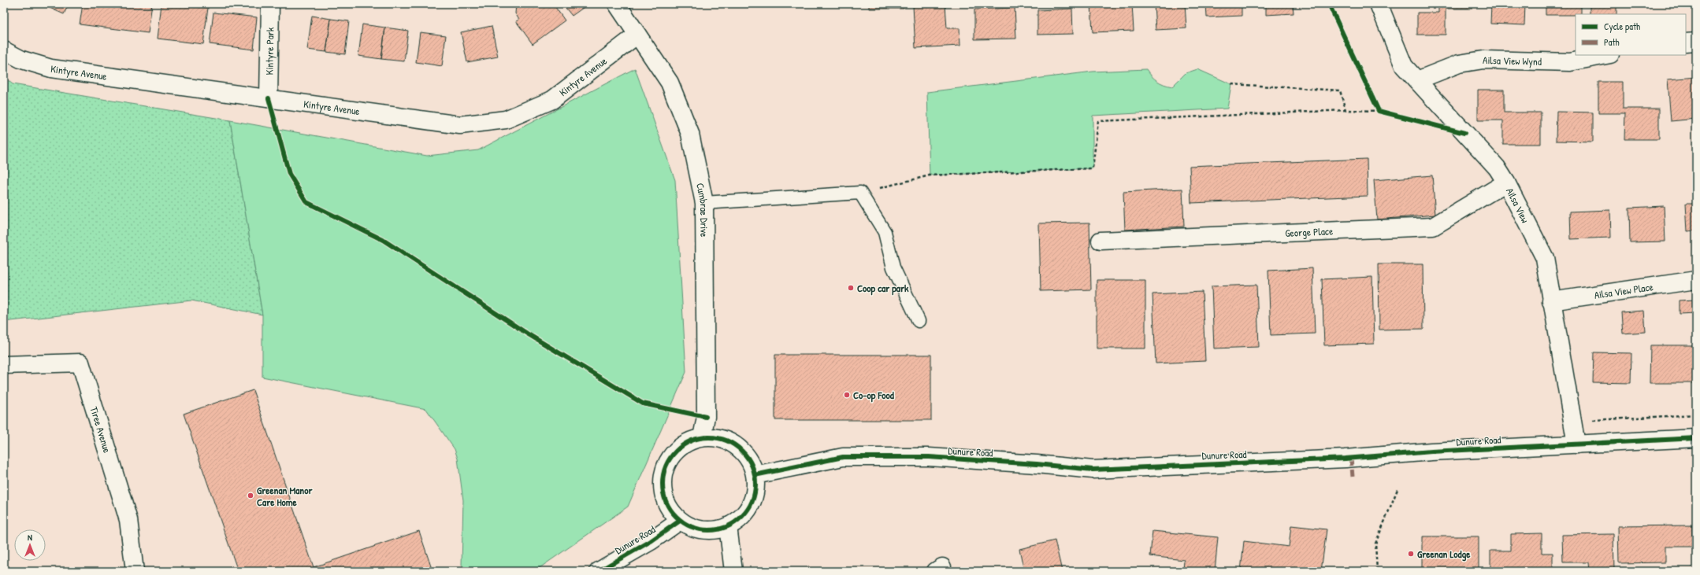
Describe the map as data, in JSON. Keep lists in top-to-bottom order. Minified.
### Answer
{"streets":{"street":["Kintyre Park","Ailsa View Wynd","Kintyre Avenue","Ailsa View","Cumbrae Drive","George Place","Ailsa View Place","Tiree Avenue","Dunure Road"]},"crossings":[["Kintyre Park","Kintyre Avenue"],["Ailsa View Wynd","Ailsa View"],["Kintyre Avenue","Cumbrae Drive"],["Ailsa View","George Place"],["Ailsa View","Ailsa View Place"],["Ailsa View","Dunure Road"],["Cumbrae Drive","Dunure Road"]],"places":["Coop car park","Co-op Food","Greenan Manor Care Home","Greenan Lodge"],"legend":["Cycle path","Path"],"north":"top"}
